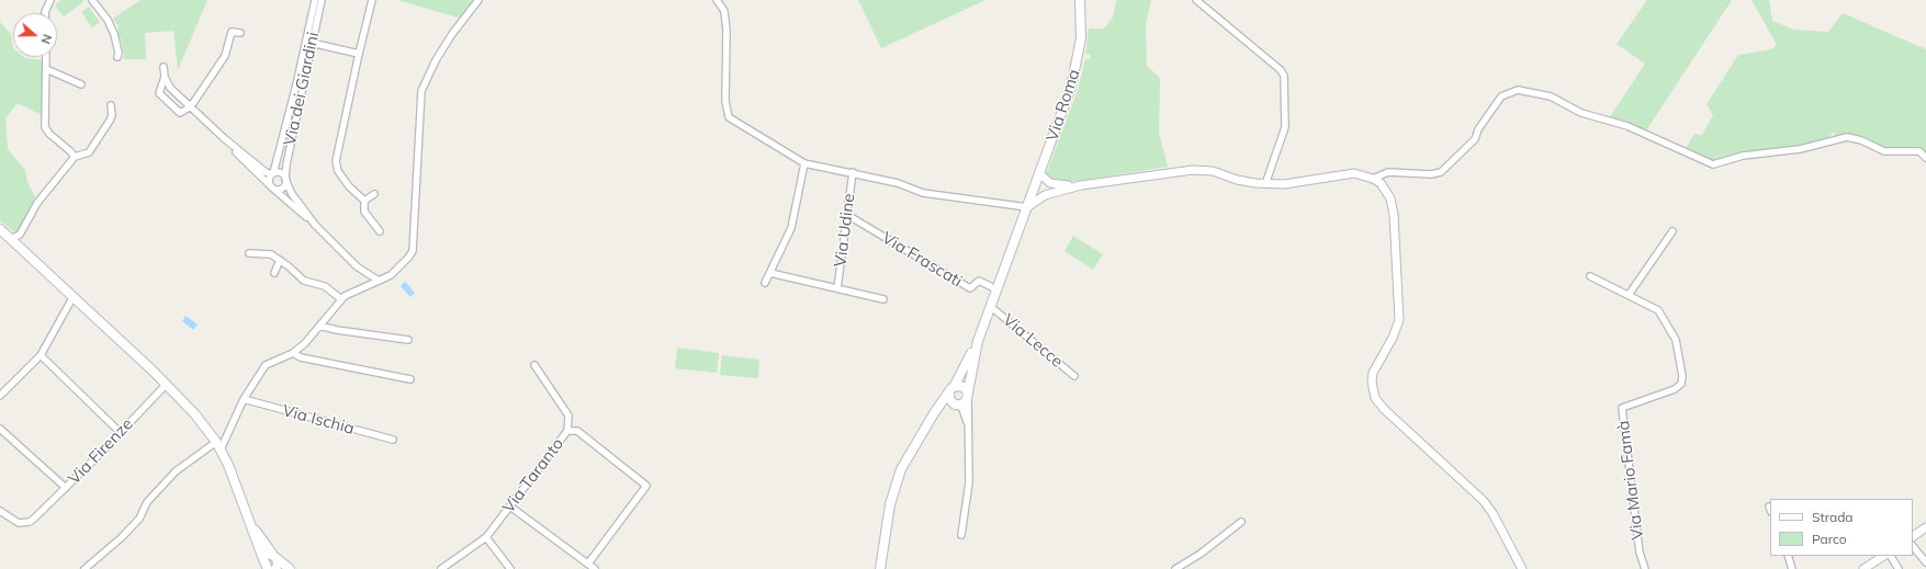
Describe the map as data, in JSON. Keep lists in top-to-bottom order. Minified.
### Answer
{"streets":{"main road":["Via Roma"],"street":["Via dei Giardini","Via Udine","Via Frascati","Via Lecce","Via Ischia","Via Firenze","Via Taranto","Via Mario Famà"]},"crossings":[["Via Roma","Via Frascati"],["Via Roma","Via Lecce"],["Via Udine","Via Frascati"]],"legend":["Strada","Parco"],"north":"right"}
